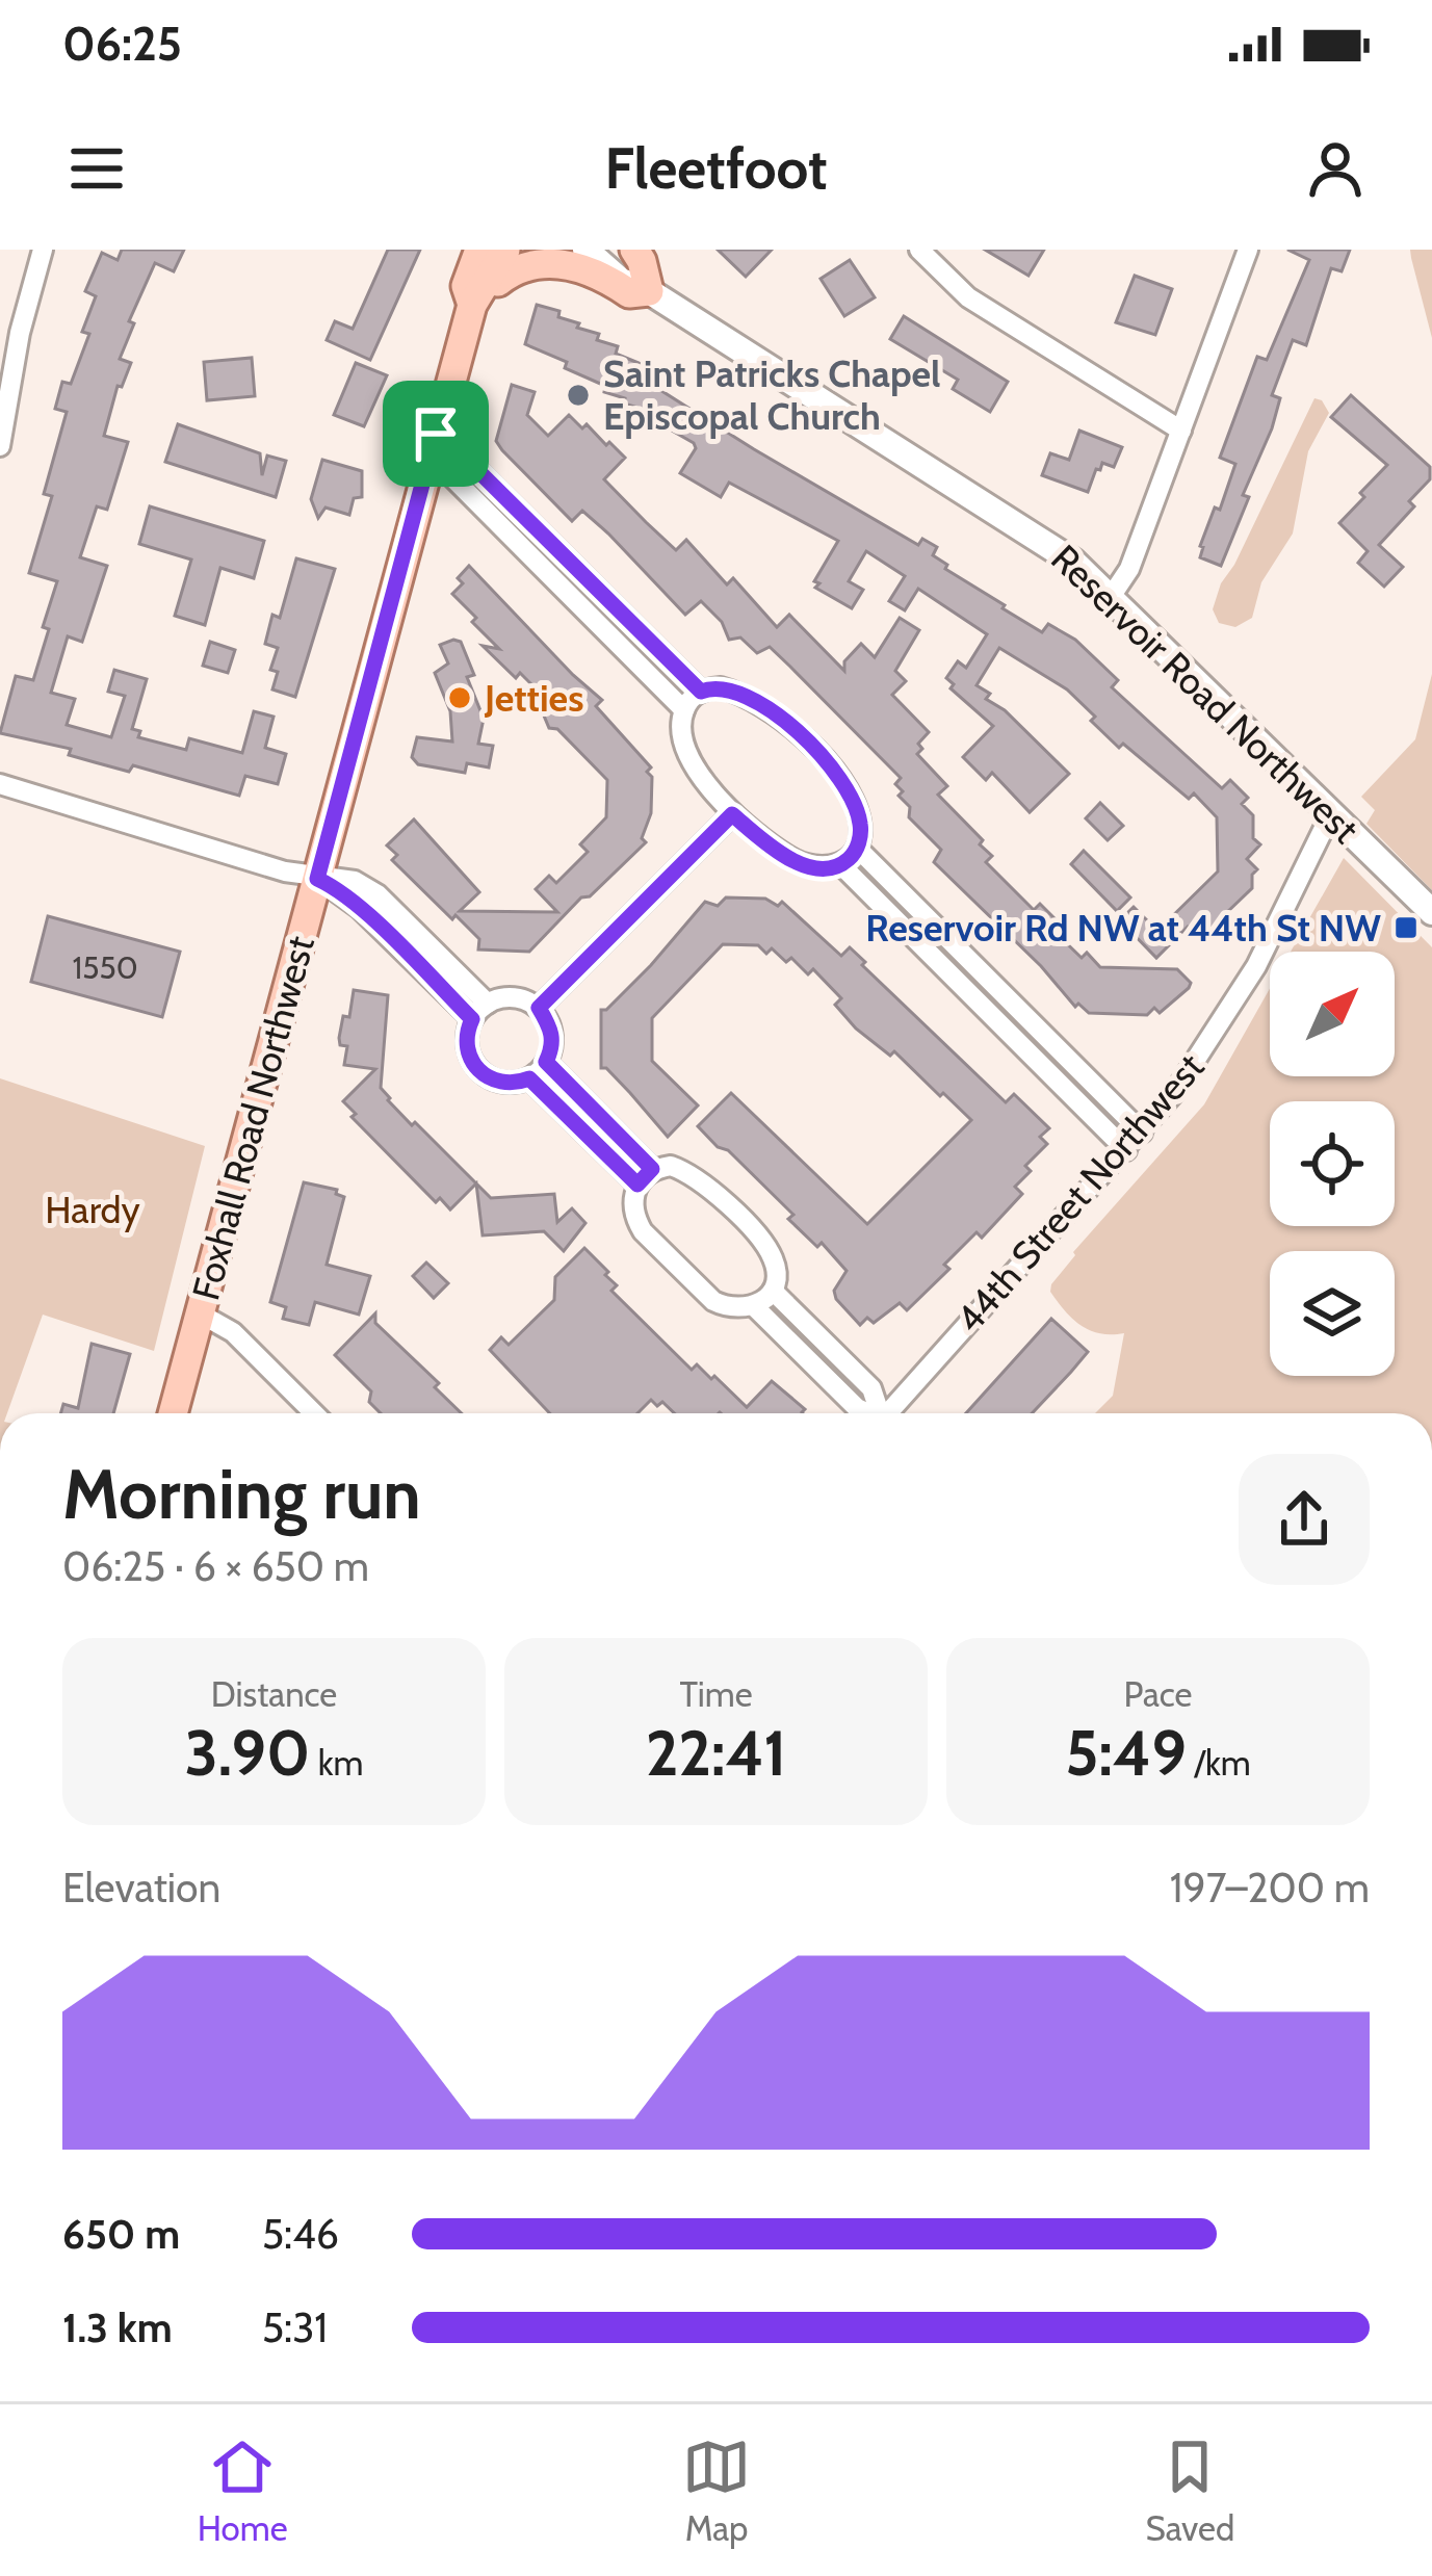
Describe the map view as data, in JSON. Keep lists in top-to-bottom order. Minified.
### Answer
{"streets":{"main road":["Reservoir Road Northwest","Foxhall Road Northwest"],"street":["44th Street Northwest"]},"crossings":[["Reservoir Road Northwest","44th Street Northwest"]],"parks":["Hardy"],"places":{"other":["Saint Patricks Chapel Episcopal Church","Jetties"],"transit":["Reservoir Rd NW at 44th St NW"]},"house_numbers":["1550"],"north":"top right","page":{"status":"06:25","header":"Fleetfoot","heading":["Morning run","06:25 · 6 × 650 m"],"stats":[["Distance","3.90 km"],["Time","22:41"],["Pace","5:49 /km"]],"chart":["Elevation","197–200 m"],"list":[{"name":"650 m","note":"5:46"},{"name":"1.3 km","note":"5:31"}],"tabs":["Home","Map","Saved"]}}
